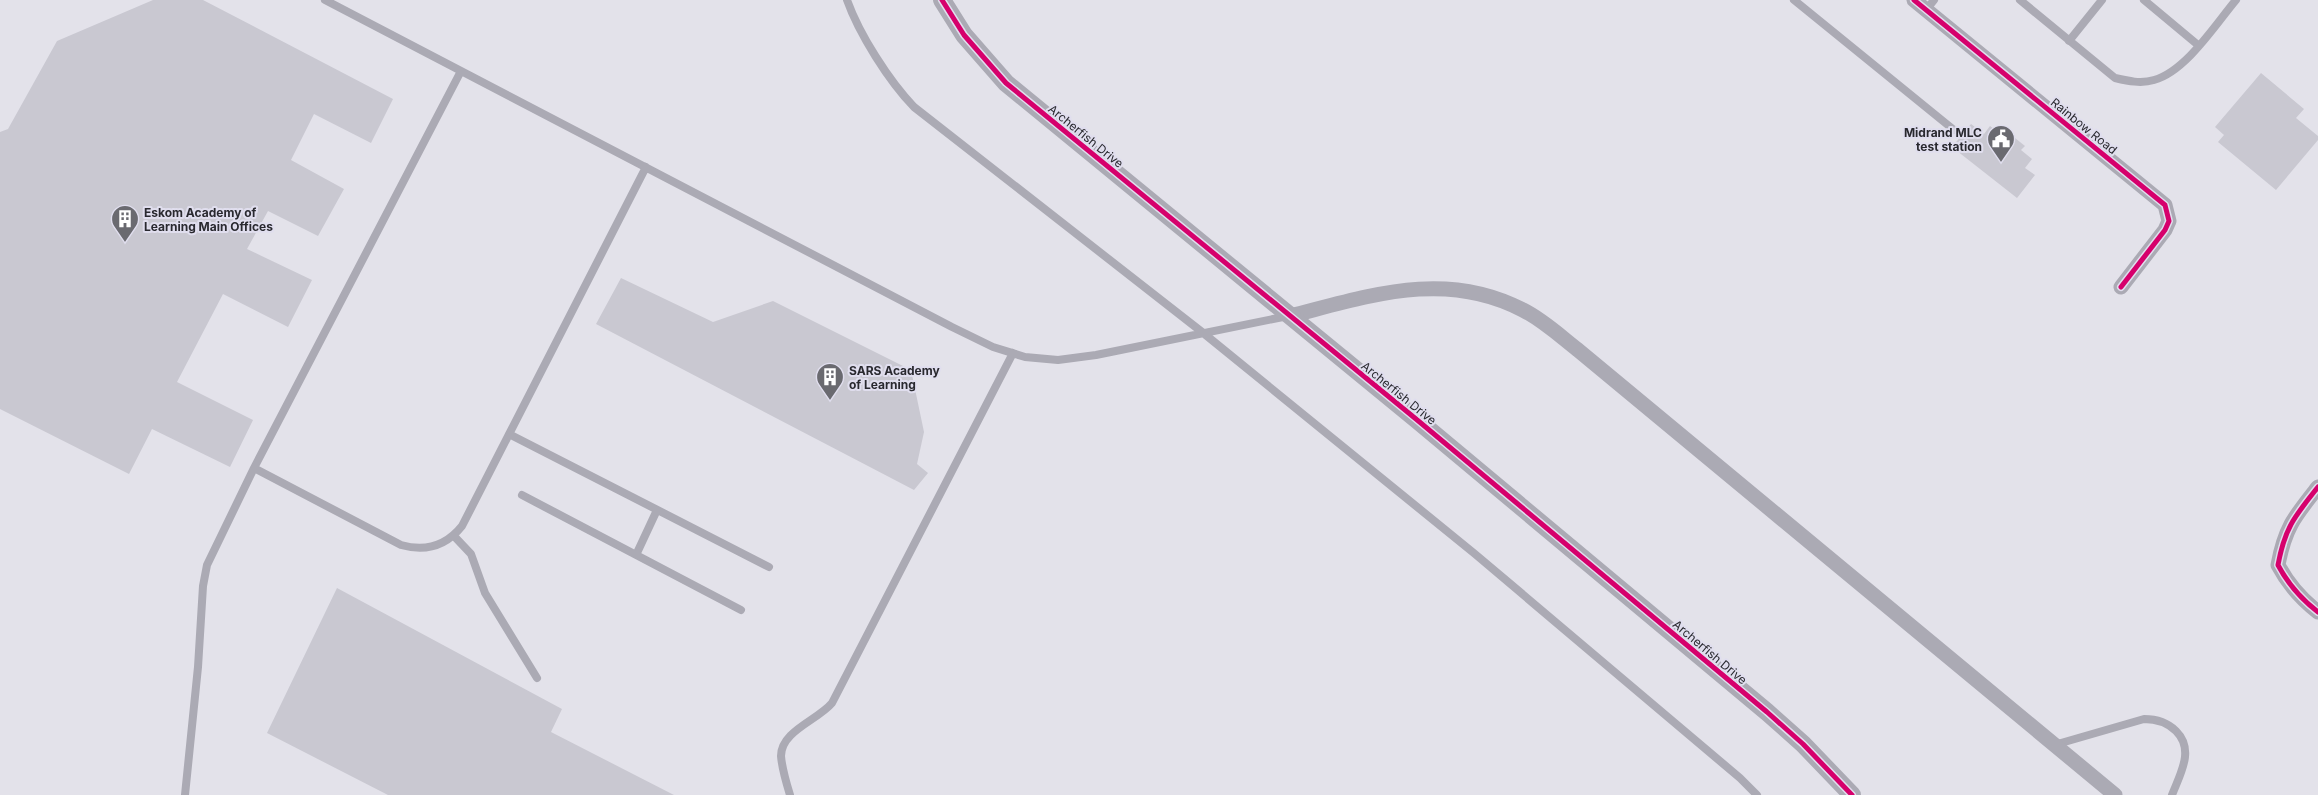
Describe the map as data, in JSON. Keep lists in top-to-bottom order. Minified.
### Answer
{"streets":{"street":["Rainbow Road","Archerfish Drive"]},"places":{"public building":["Midrand MLC test station"],"building":["Eskom Academy of Learning Main Offices","SARS Academy of Learning"]}}
